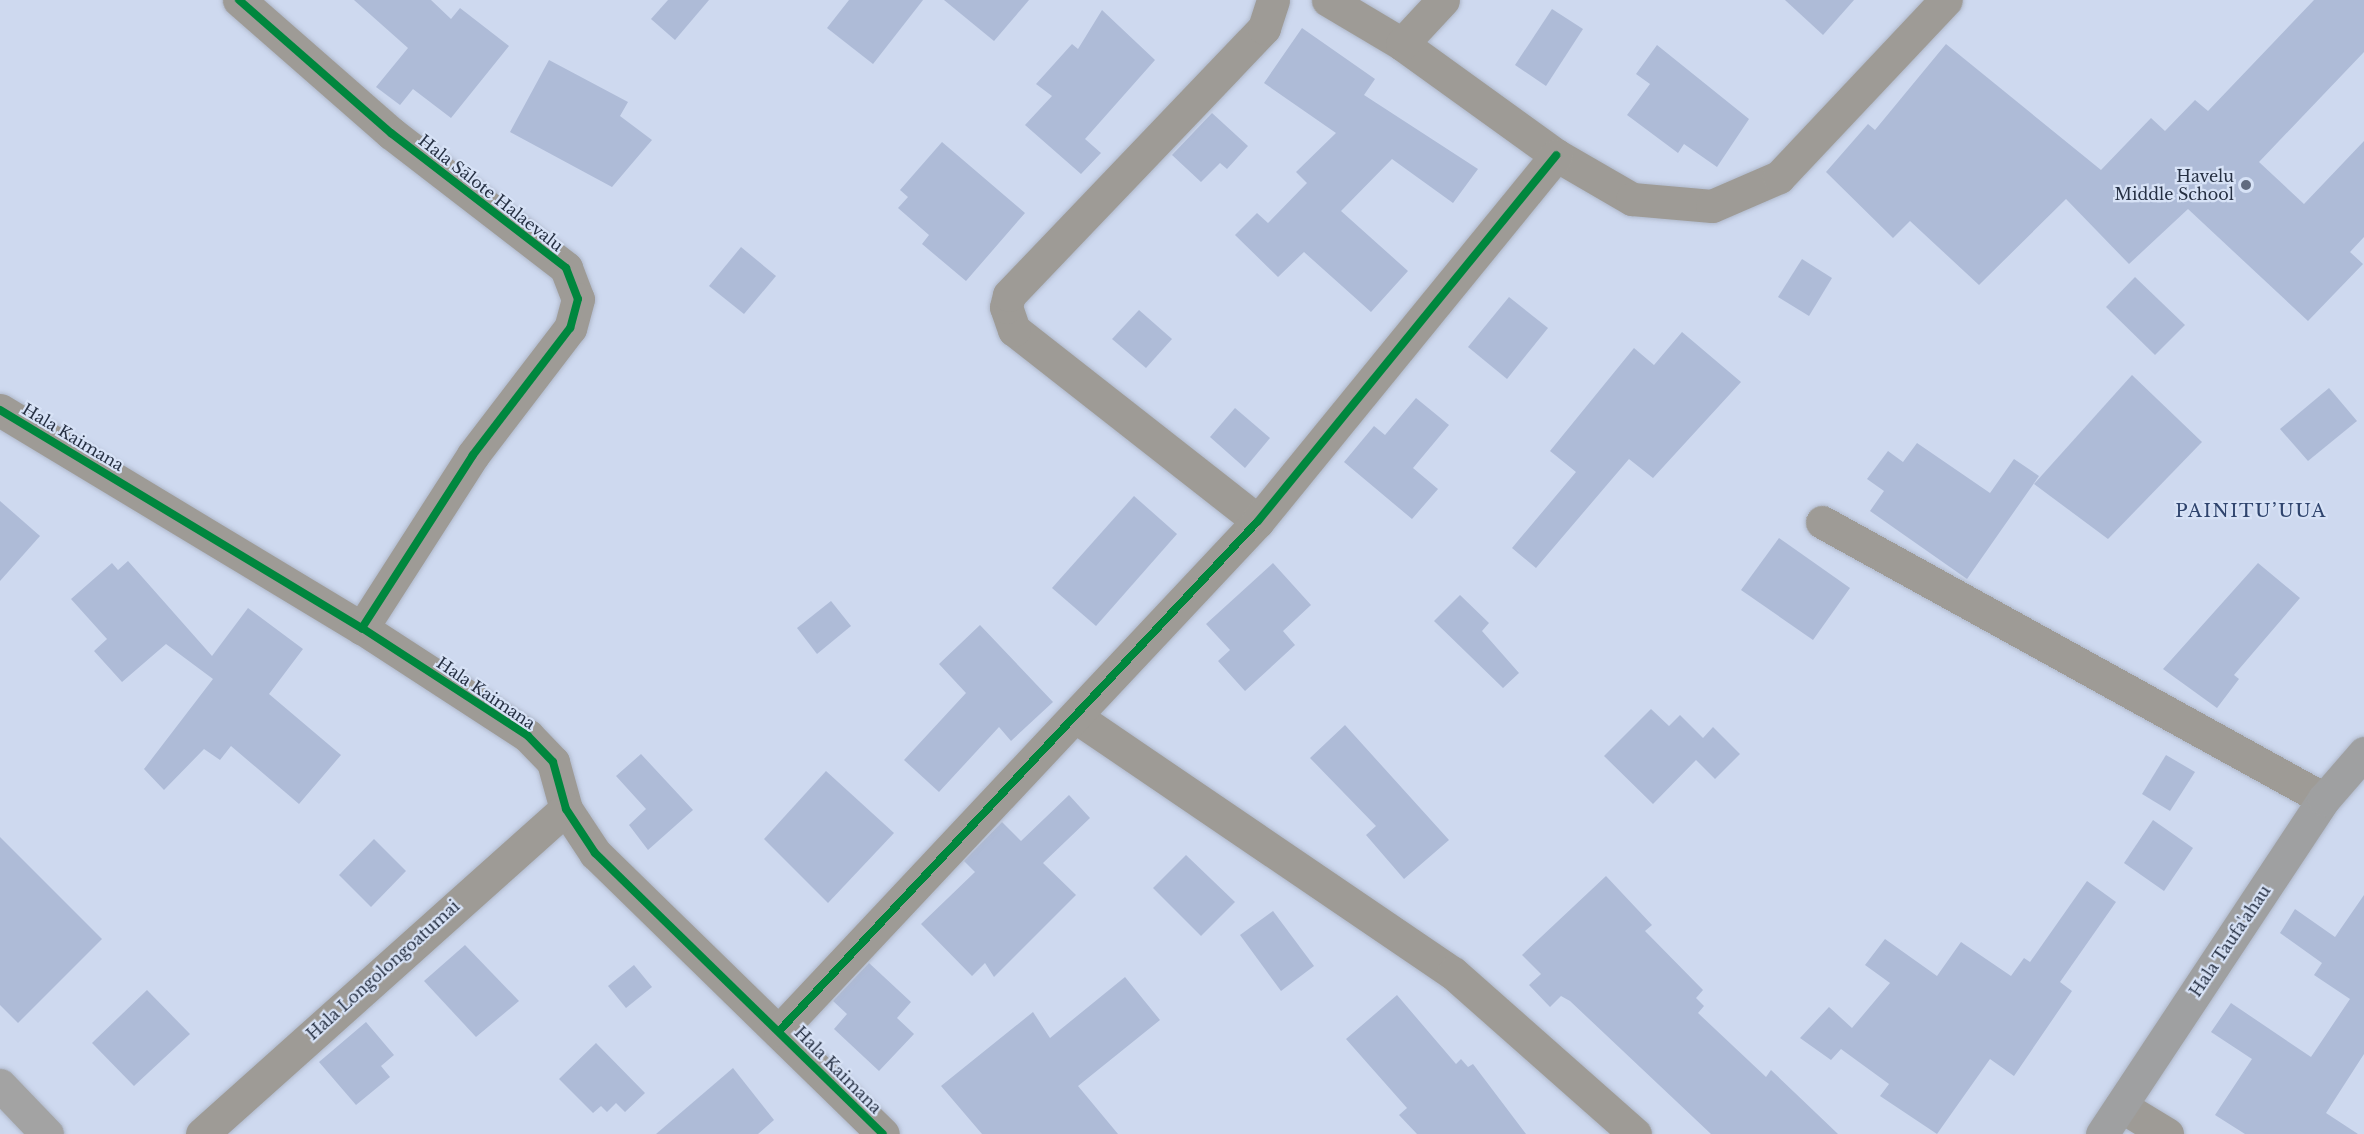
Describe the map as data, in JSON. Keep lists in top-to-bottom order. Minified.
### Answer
{"streets":{"main road":["Hala Taufa'ahau"],"street":["Hala Sālote Halaevalu","Hala Kaimana","Hala Longolongoatumai"]},"crossings":[["Hala Sālote Halaevalu","Hala Kaimana"],["Hala Kaimana","Hala Longolongoatumai"]],"districts":["PAINITU’UUA"],"places":["Havelu Middle School"]}
